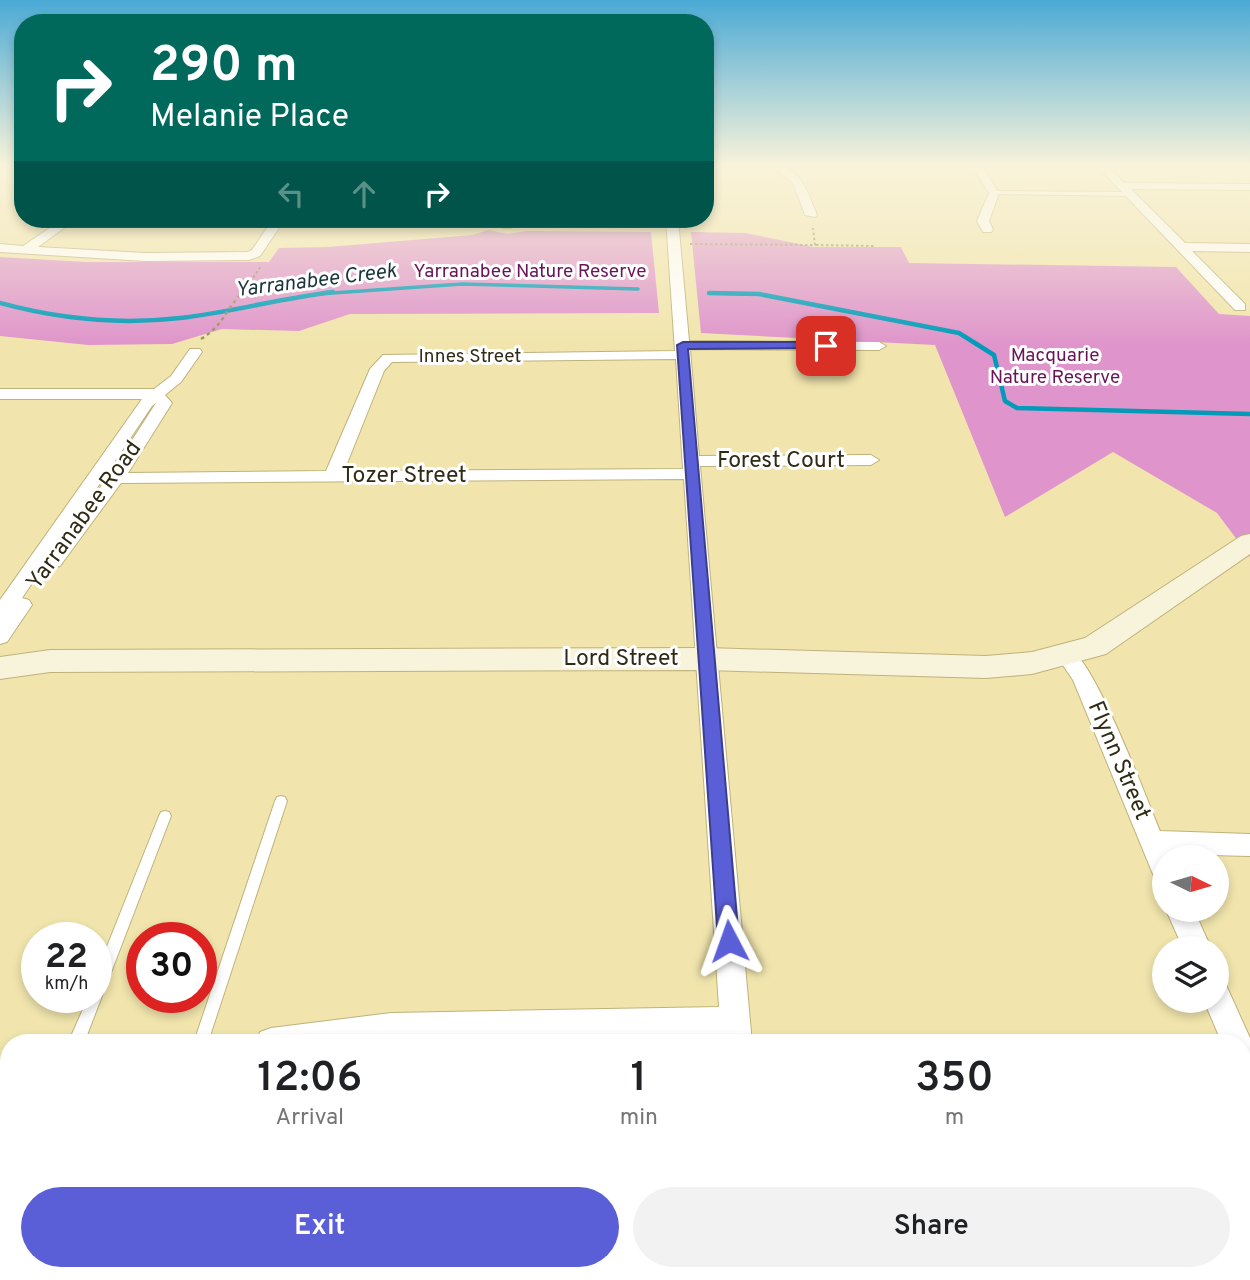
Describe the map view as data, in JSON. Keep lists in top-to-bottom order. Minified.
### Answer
{"streets":{"main road":["Lord Street"],"street":["Innes Street","Forest Court","Tozer Street","Yarranabee Road","Flynn Street"]},"crossings":[["Innes Street","Tozer Street"],["Forest Court","Tozer Street"],["Tozer Street","Yarranabee Road"],["Lord Street","Flynn Street"]],"water":["Yarranabee Creek"],"parks":["Yarranabee Nature Reserve","Macquarie Nature Reserve"],"north":"right","page":{"turn":["290 m","Melanie Place"],"speed":"22 km/h","limit":"30","eta":["12:06","Arrival","1","min","350","m"],"buttons":["Exit","Share"]}}
